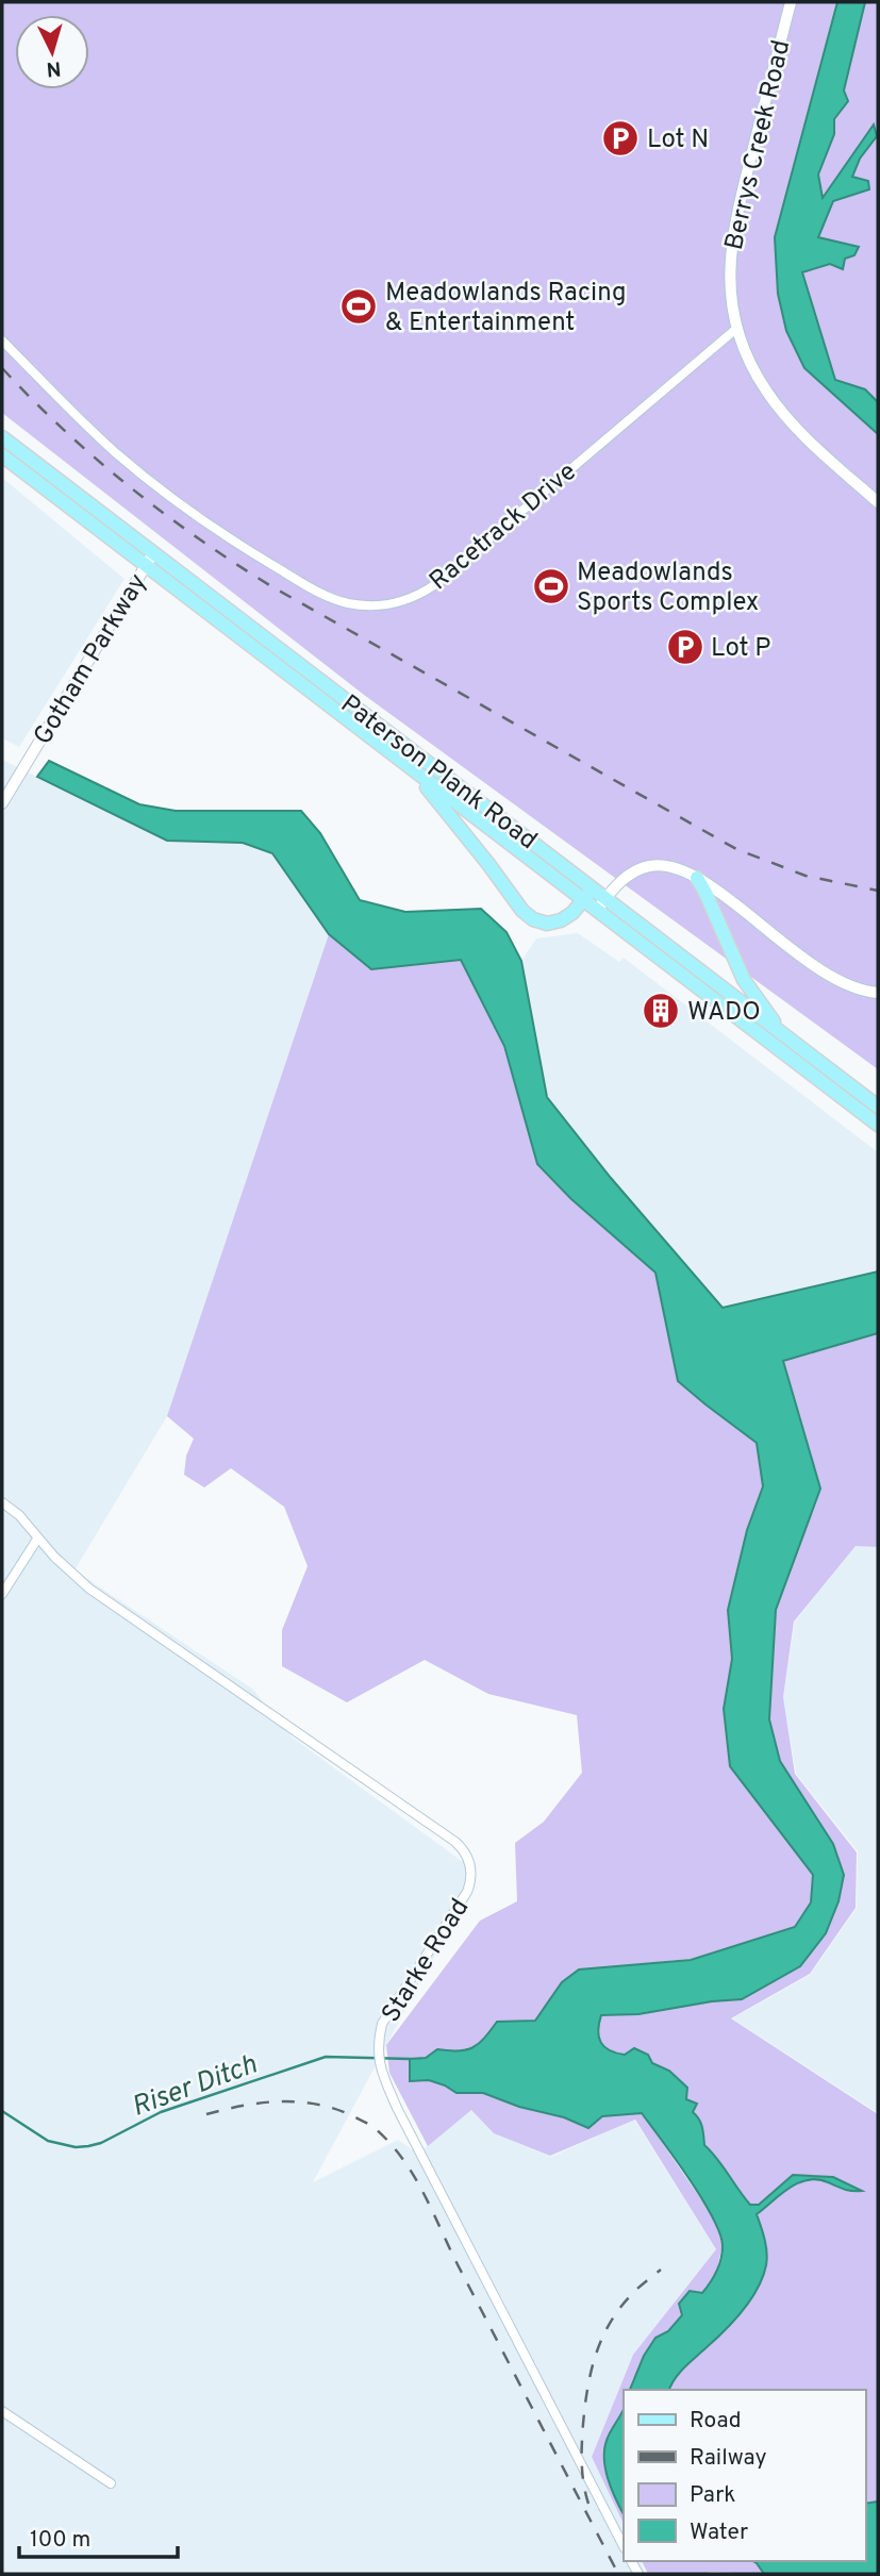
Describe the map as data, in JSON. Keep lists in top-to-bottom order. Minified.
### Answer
{"streets":{"main road":["Paterson Plank Road"],"street":["Berrys Creek Road","Racetrack Drive","Gotham Parkway","Starke Road"]},"crossings":[["Berrys Creek Road","Racetrack Drive"],["Gotham Parkway","Paterson Plank Road"]],"water":["Riser Ditch"],"places":{"parking":["Lot N","Lot P"],"sports":["Meadowlands Racing & Entertainment","Meadowlands Sports Complex"],"building":["WADO"]},"legend":["Road","Railway","Park","Water"],"scale_bar":"100 m","north":"bottom"}
